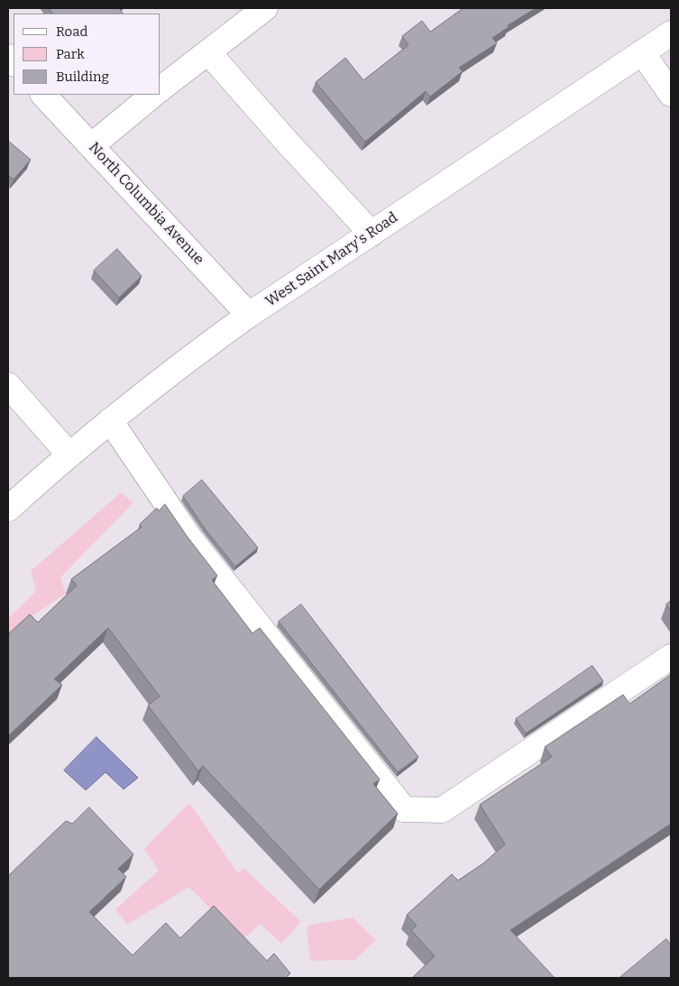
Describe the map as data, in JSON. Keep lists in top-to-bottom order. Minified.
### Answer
{"streets":{"main road":["North Columbia Avenue","West Saint Mary's Road"]},"crossings":[["North Columbia Avenue","West Saint Mary's Road"]],"legend":["Road","Park","Building"]}
